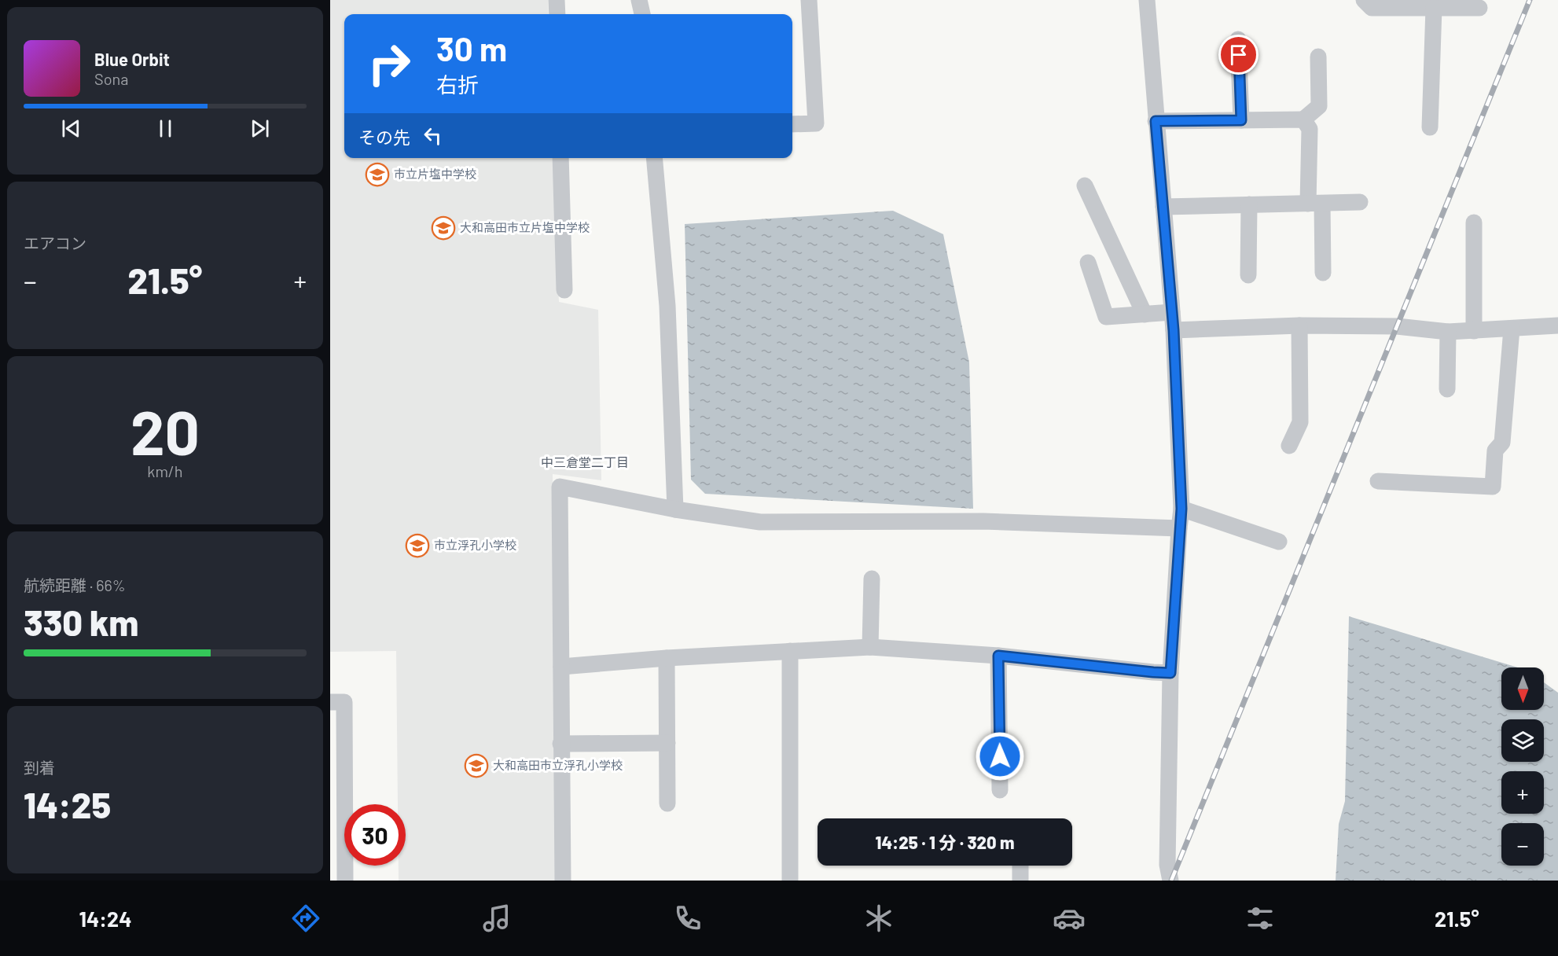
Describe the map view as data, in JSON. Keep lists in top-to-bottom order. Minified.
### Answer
{"districts":["中三倉堂二丁目"],"places":{"school or university":["市立片塩中学校","大和高田市立片塩中学校","市立浮孔小学校","大和高田市立浮孔小学校"]},"north":"bottom","page":{"turn":["30 m","右折"],"song":["Blue Orbit","Sona"],"then":"その先","tile":["エアコン",["20","km/h"],["航続距離 · 66%","330 km"],["到着","14:25"]],"heat":["−","21.5°","+"],"map_buttons":["+","−"],"limit":"30","trip":"14:25 · 1 分 · 320 m","tabs":["14:24","21.5°"]}}
